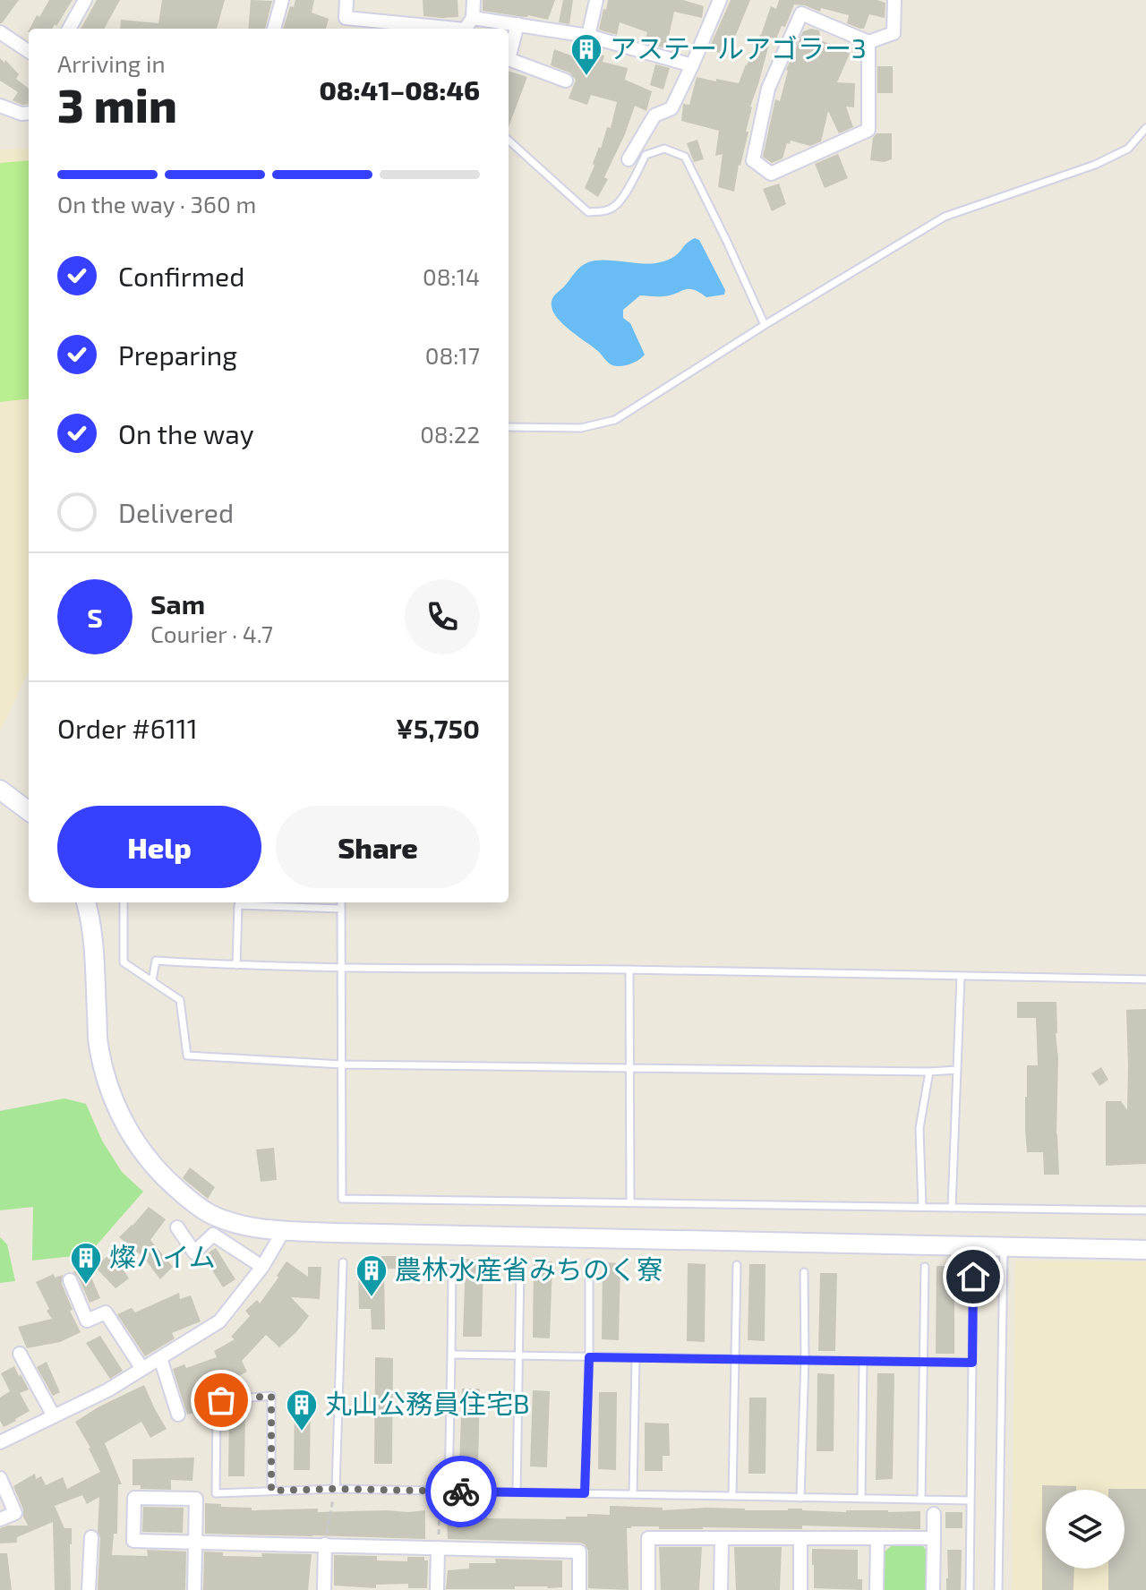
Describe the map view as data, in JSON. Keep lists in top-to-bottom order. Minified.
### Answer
{"places":{"building":["アステールアゴラー3","燦ハイム","農林水産省みちのく寮","丸山公務員住宅B"]},"page":{"heading":["3 min","Arriving in","08:41–08:46"],"panel":["Sam","Courier · 4.7","Order #6111","¥5,750"],"bar":"On the way · 360 m","list":[["Confirmed","08:14"],["Preparing","08:17"],["On the way","08:22"],"Delivered"],"round":"S","buttons":["Help","Share"]}}
